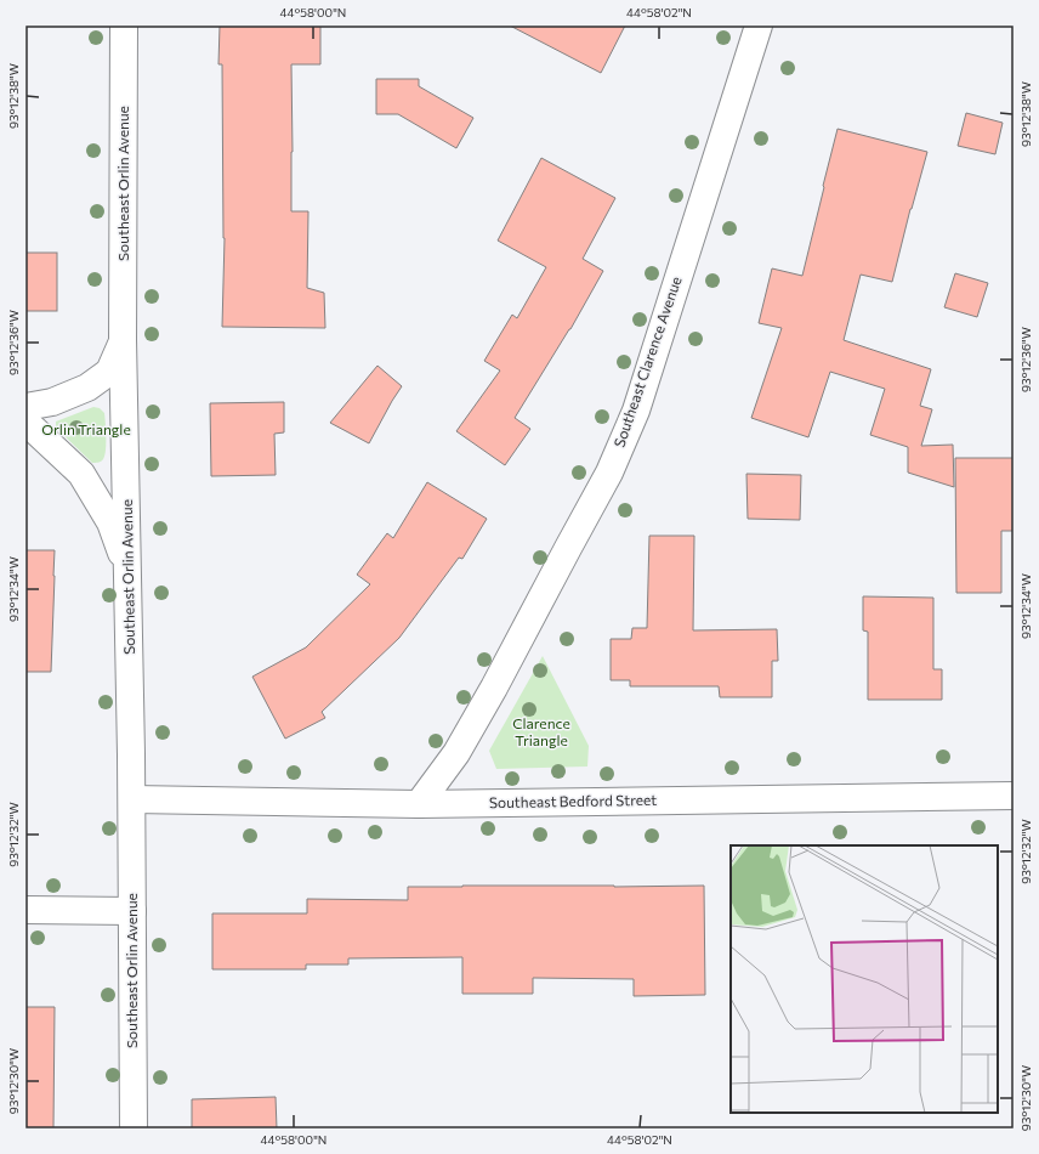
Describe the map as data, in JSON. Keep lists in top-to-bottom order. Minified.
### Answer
{"streets":{"street":["Southeast Orlin Avenue","Southeast Clarence Avenue","Southeast Bedford Street"]},"crossings":[["Southeast Orlin Avenue","Southeast Bedford Street"],["Southeast Clarence Avenue","Southeast Bedford Street"]],"parks":["Orlin Triangle","Clarence Triangle"],"coordinates":["44°58'00\"N","44°58'02\"N","93°12'38\"W","93°12'36\"W","93°12'34\"W","93°12'32\"W","93°12'30\"W"]}
